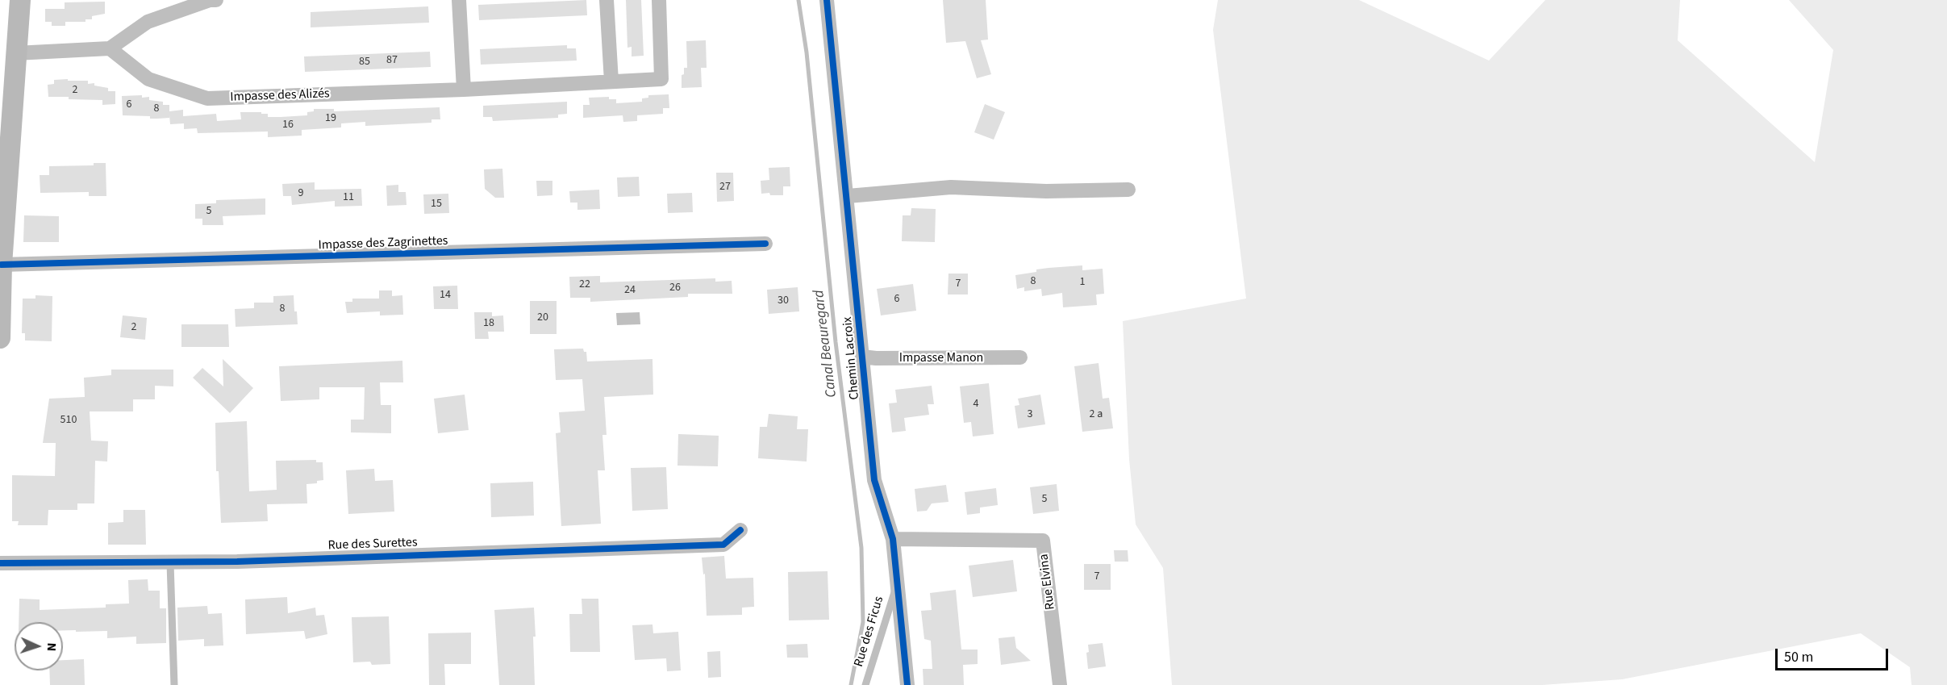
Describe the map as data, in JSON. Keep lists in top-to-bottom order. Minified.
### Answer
{"streets":{"street":["Impasse des Alizés","Impasse des Zagrinettes","Chemin Lacroix","Impasse Manon","Rue des Surettes","Rue Elvina"],"lane":["Rue des Ficus"]},"crossings":[["Chemin Lacroix","Impasse Manon"],["Chemin Lacroix","Rue Elvina"],["Chemin Lacroix","Rue des Ficus"]],"water":["Canal Beauregard"],"house_numbers":["87","85","2","6","8","19","16","27","9","11","15","5","8","1","7","22","26","24","14","6","30","8","20","18","2","4","3","2 a","510","5","7"],"scale_bar":"50 m","north":"right"}
